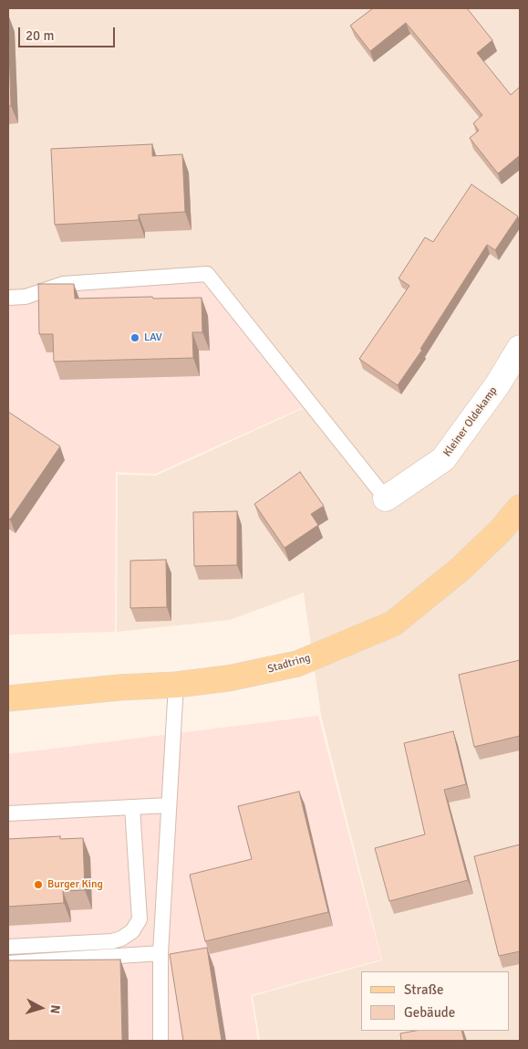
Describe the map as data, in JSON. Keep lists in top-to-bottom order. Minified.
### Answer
{"streets":{"main road":["Stadtring"],"street":["Kleiner Oldekamp"]},"places":["LAV","Burger King"],"legend":["Straße","Gebäude"],"scale_bar":"20 m","north":"right"}
